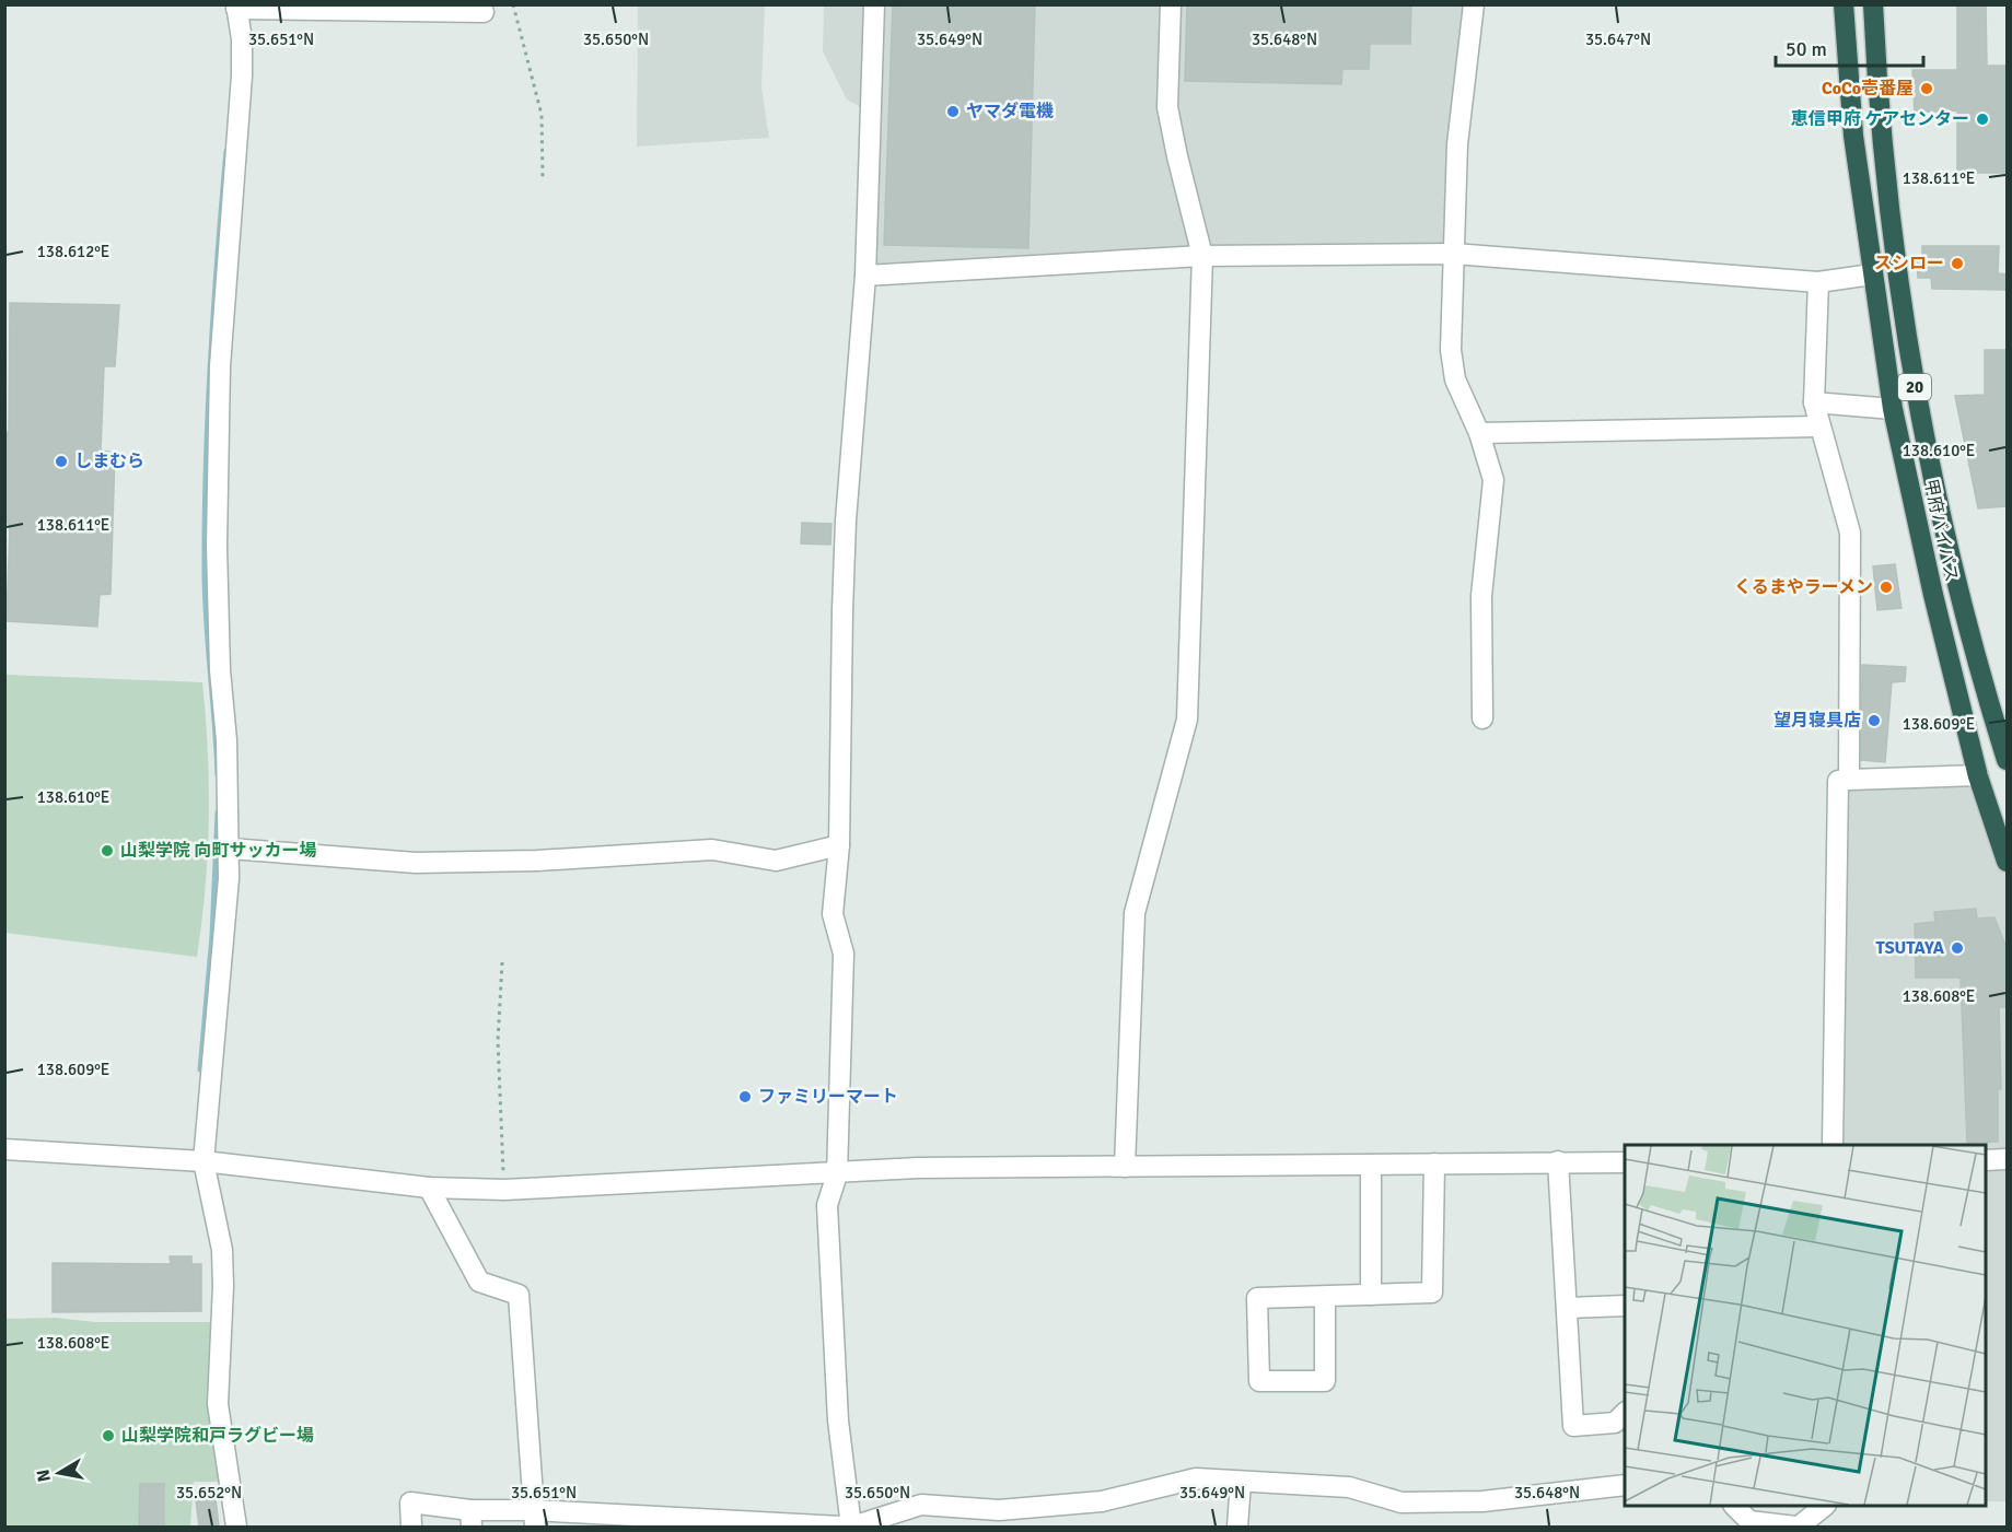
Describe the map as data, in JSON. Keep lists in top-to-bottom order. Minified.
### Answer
{"streets":{"highway":["20","甲府バイパス"]},"places":["CoCo壱番屋","ヤマダ電機","恵信甲府 ケアセンター","スシロー","しまむら","くるまやラーメン","望月寝具店","山梨学院 向町サッカー場","TSUTAYA","ファミリーマート","山梨学院和戸ラグビー場"],"scale_bar":"50 m","north":"left","coordinates":["35.651°N","35.650°N","35.649°N","35.648°N","35.647°N","138.611°E","138.612°E","138.610°E","138.609°E","138.608°E","35.652°N"]}
